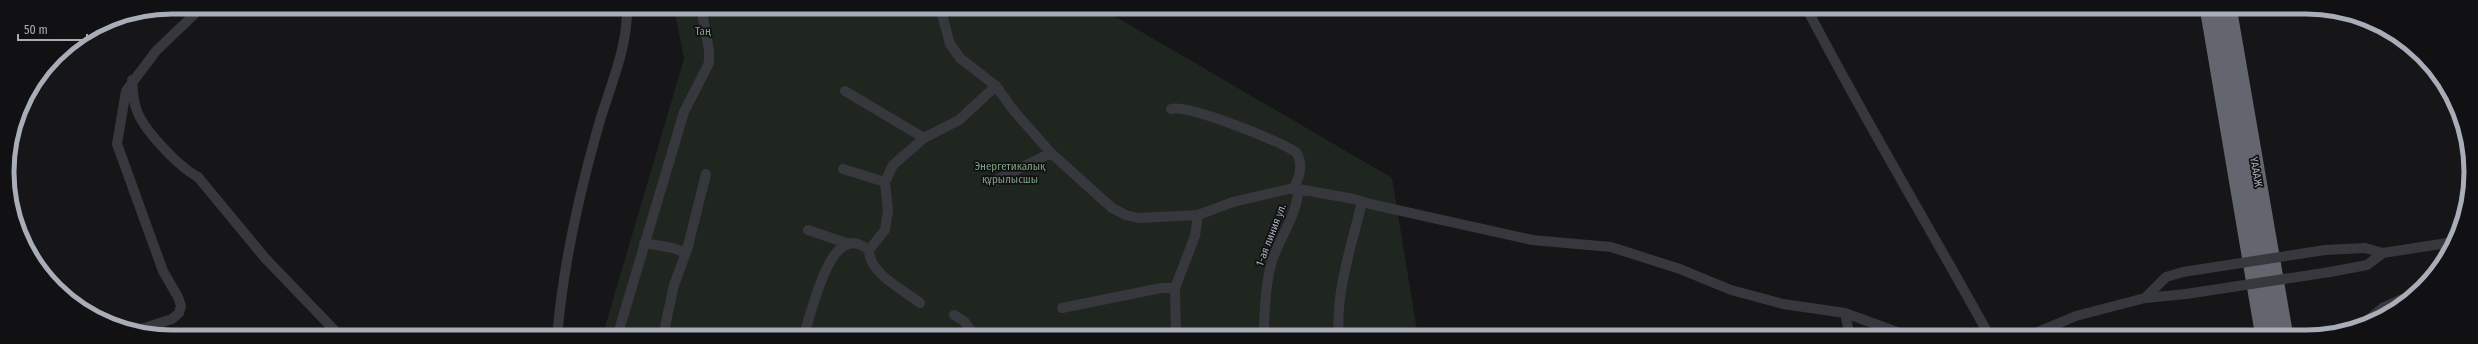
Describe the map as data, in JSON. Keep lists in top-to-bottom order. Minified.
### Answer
{"streets":{"highway":["ҮАААЖ"],"street":["1-ая линия ул."]},"parks":["Таң","Энергетикалық құрылысшы"],"scale_bar":"50 m"}
